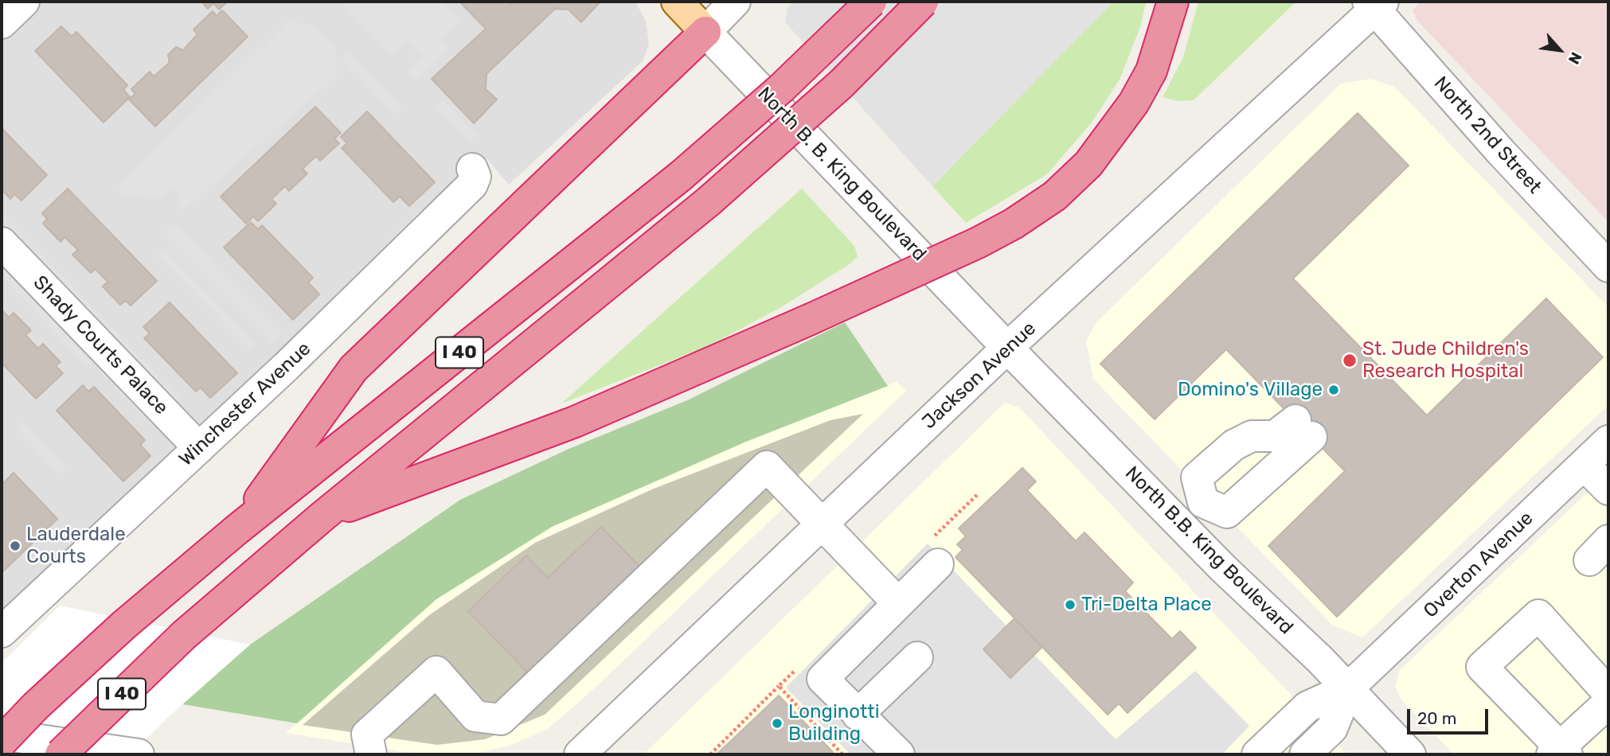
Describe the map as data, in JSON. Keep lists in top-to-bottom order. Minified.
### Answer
{"streets":{"highway":["I 40"],"main road":["North B. B. King Boulevard"],"street":["North 2nd Street","Shady Courts Palace","Jackson Avenue","Winchester Avenue","North B.B. King Boulevard","Overton Avenue"]},"crossings":[["North 2nd Street","Jackson Avenue"],["North B. B. King Boulevard","Jackson Avenue"],["North B. B. King Boulevard","North B.B. King Boulevard"],["Shady Courts Palace","Winchester Avenue"],["Jackson Avenue","North B.B. King Boulevard"],["North B.B. King Boulevard","Overton Avenue"]],"places":["St. Jude Children's Research Hospital","Domino's Village","Lauderdale Courts","Tri-Delta Place","Longinotti Building"],"scale_bar":"20 m","north":"bottom right"}
